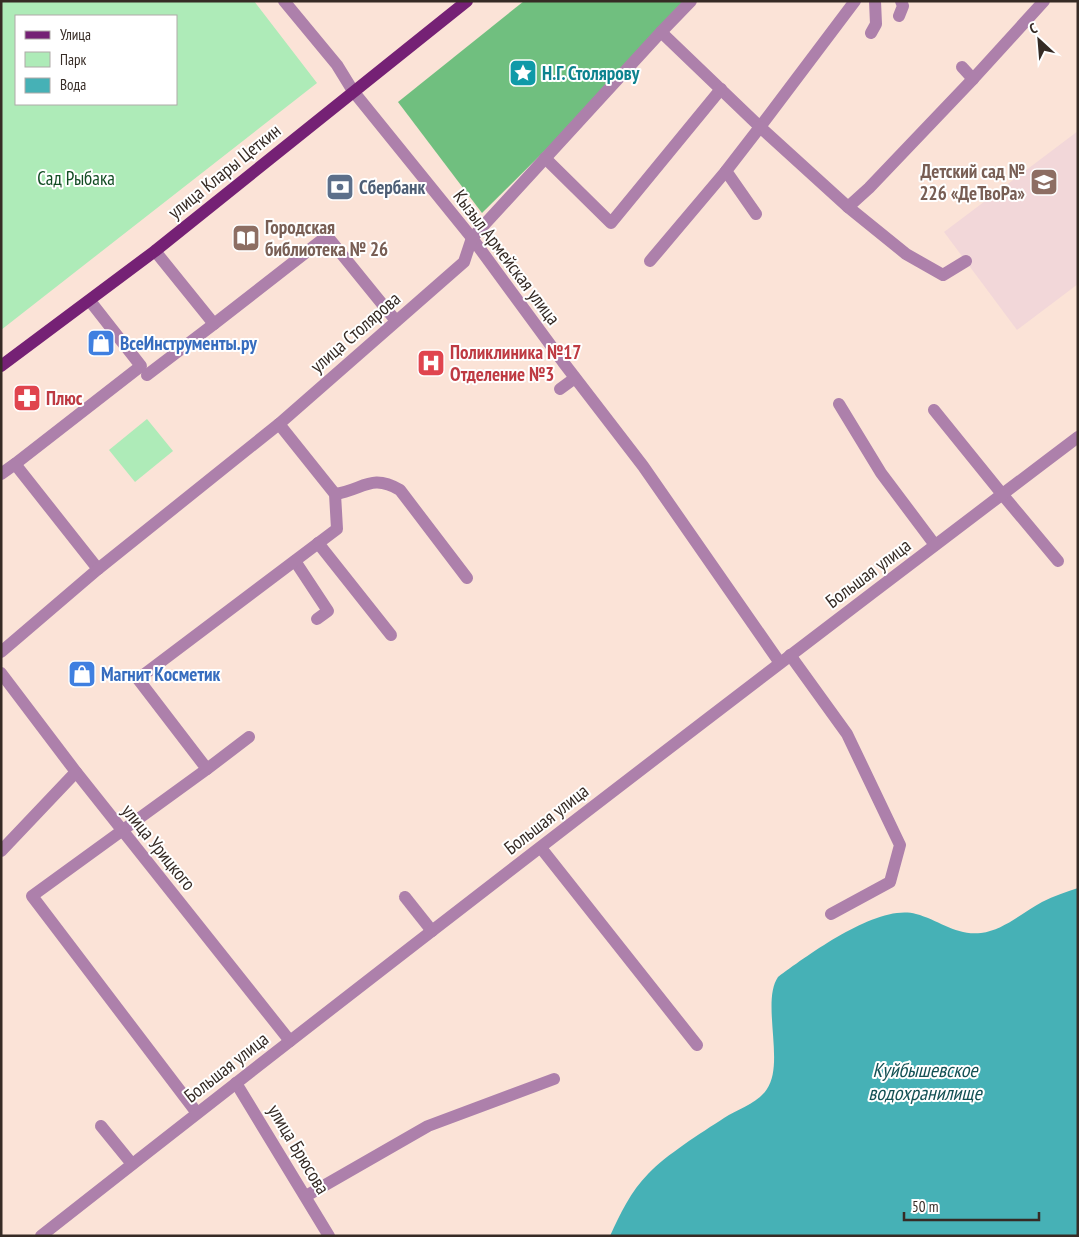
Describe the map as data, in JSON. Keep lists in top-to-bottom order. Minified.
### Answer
{"streets":{"main road":["улица Клары Цеткин"],"street":["Кызыл Армейская улица","улица Столярова","Большая улица","улица Урицкого","улица Брюсова"]},"crossings":[["улица Клары Цеткин","Кызыл Армейская улица"],["Кызыл Армейская улица","улица Столярова"],["Кызыл Армейская улица","Большая улица"],["Большая улица","улица Урицкого"],["Большая улица","улица Брюсова"]],"water":["Куйбышевское водохранилище"],"parks":["Сад Рыбака"],"places":{"place":["Н.Г. Столярову"],"school or university":["Детский сад № 226 «ДеТвоРа»"],"bank":["Сбербанк"],"library":["Городская библиотека № 26"],"shop":["ВсеИнструменты.ру","Магнит Косметик"],"hospital":["Поликлиника №17 Отделение №3"],"pharmacy":["Плюс"]},"legend":["Улица","Парк","Вода"],"scale_bar":"50 m","north":"top left"}
